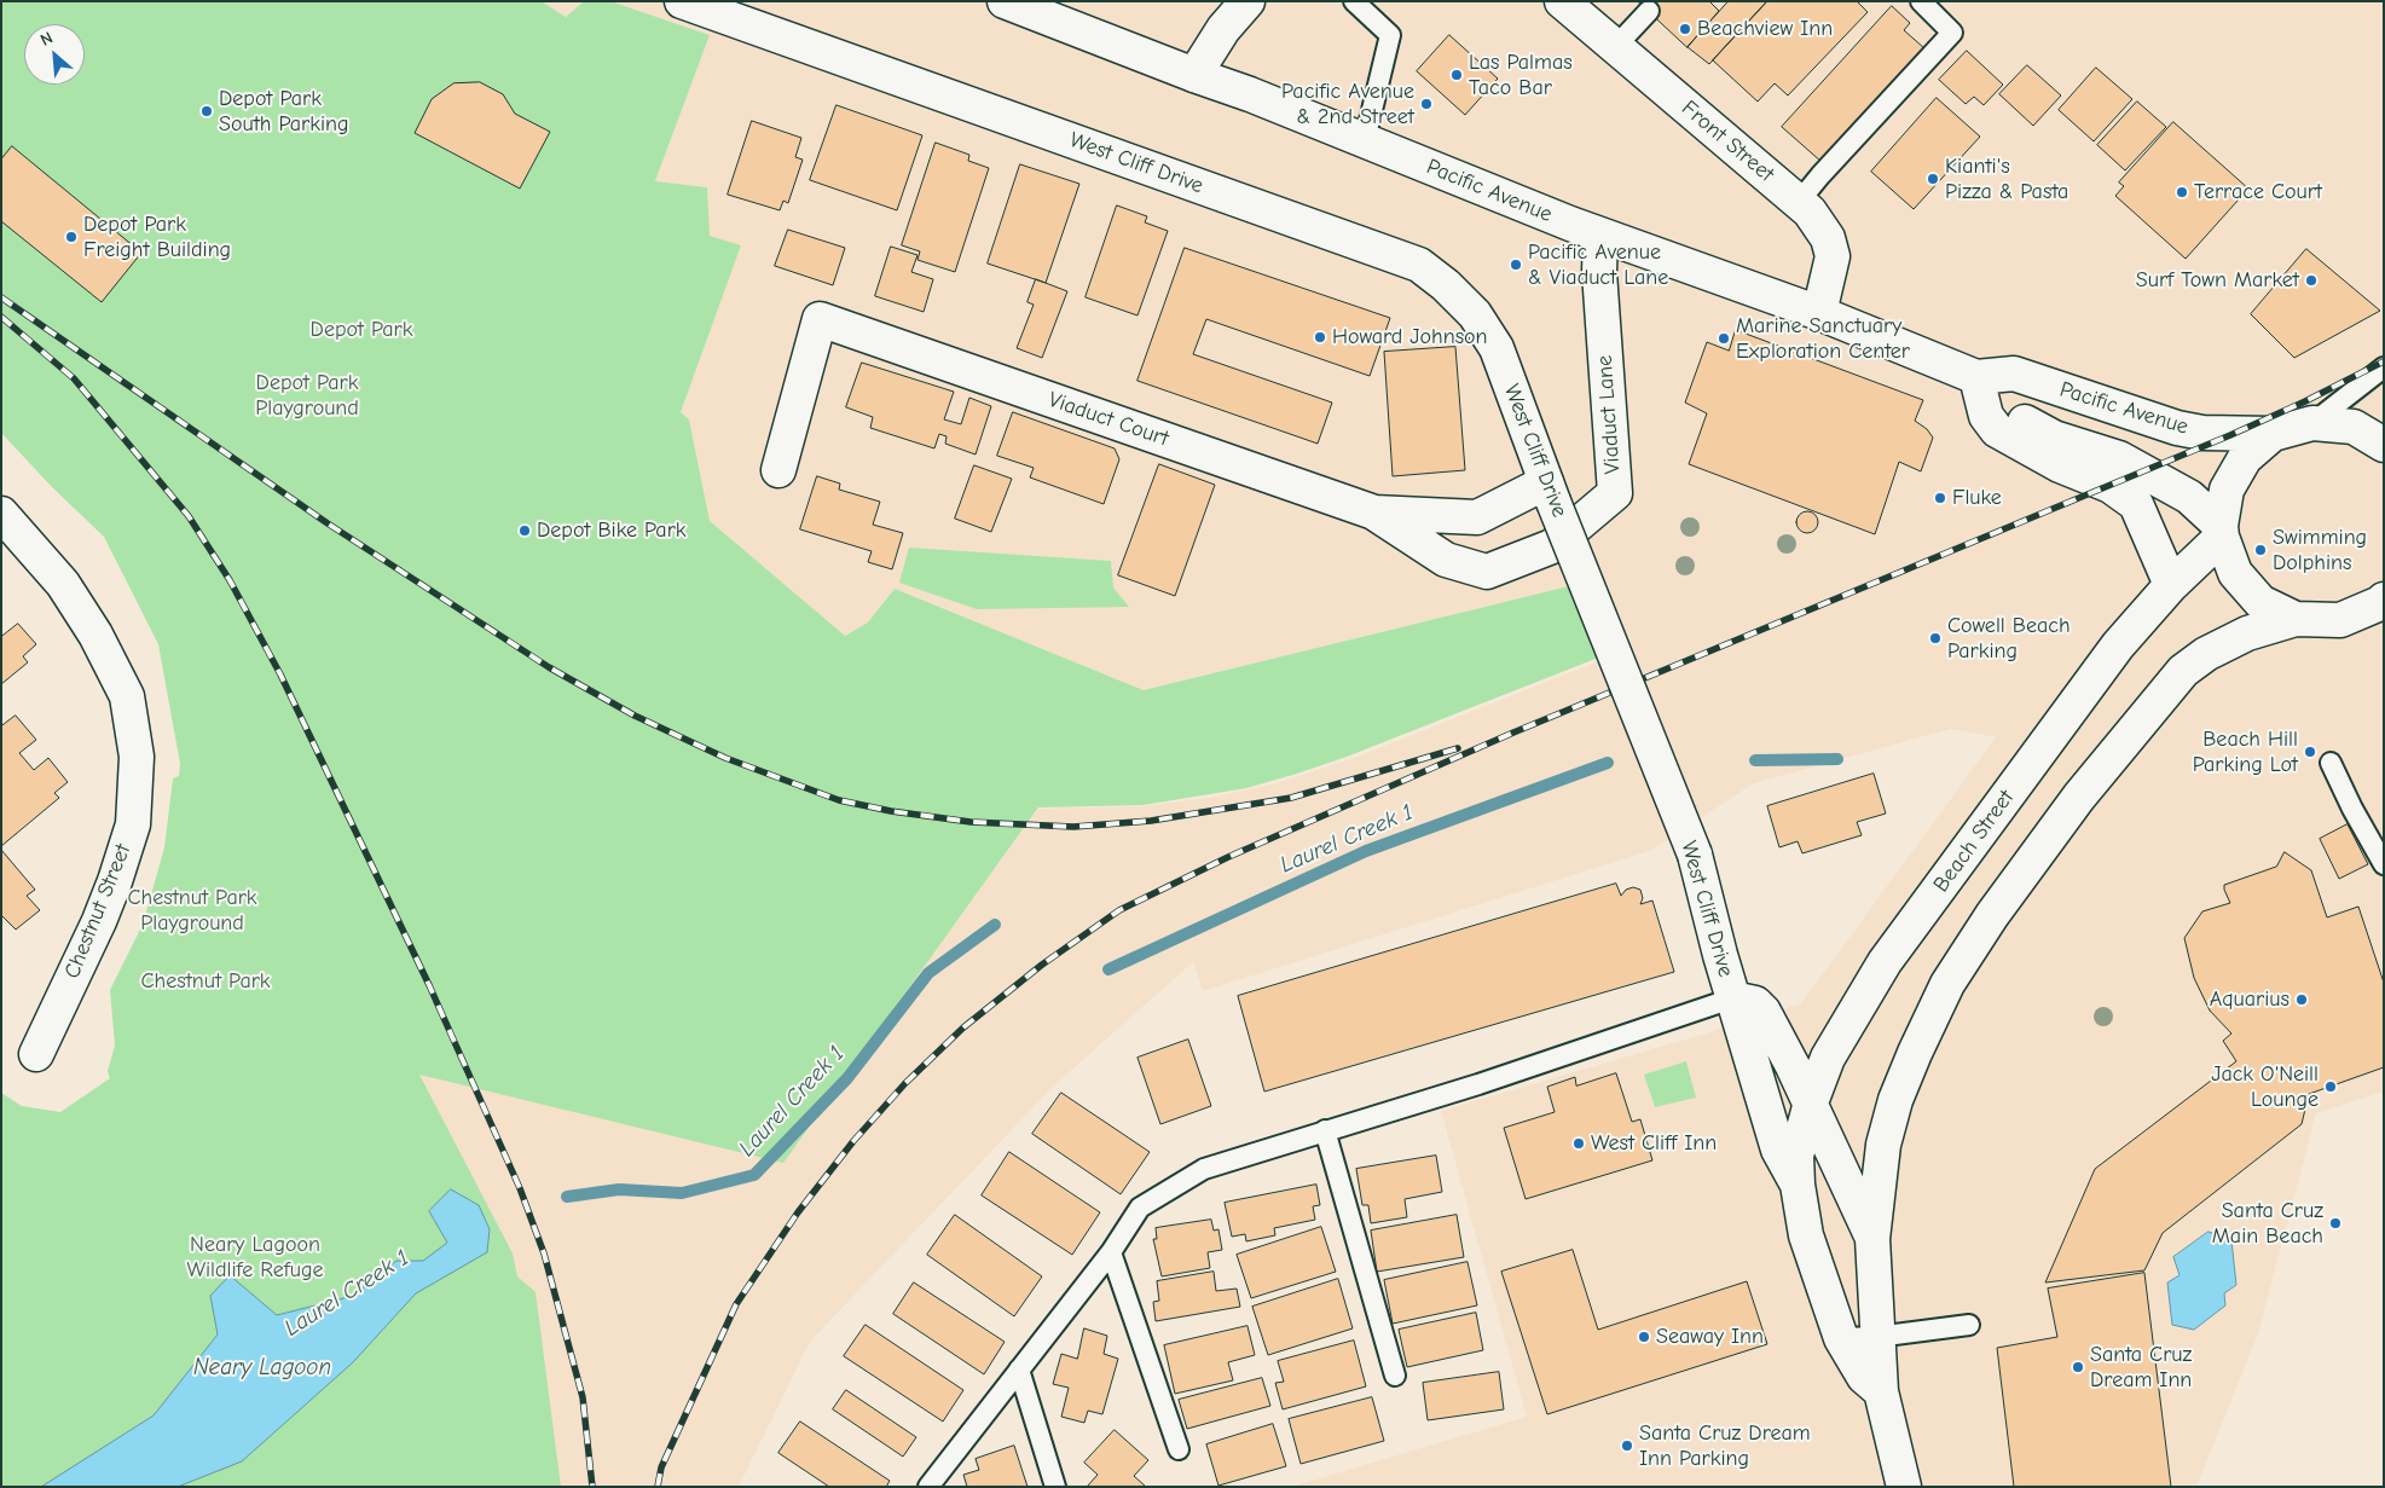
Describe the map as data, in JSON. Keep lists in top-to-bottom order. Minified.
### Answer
{"streets":{"main road":["Front Street","West Cliff Drive","Pacific Avenue","Viaduct Lane","Viaduct Court","Beach Street","Chestnut Street"]},"crossings":[["Front Street","Pacific Avenue"],["West Cliff Drive","Viaduct Court"],["West Cliff Drive","Beach Street"],["Pacific Avenue","Viaduct Lane"],["Viaduct Lane","Viaduct Court"]],"water":["Laurel Creek 1","Neary Lagoon"],"parks":["Depot Park","Depot Park Playground","Chestnut Park Playground","Chestnut Park","Neary Lagoon Wildlife Refuge"],"places":["Beachview Inn","Las Palmas Taco Bar","Pacific Avenue & 2nd Street","Depot Park South Parking","Kianti's Pizza & Pasta","Terrace Court","Depot Park Freight Building","Pacific Avenue & Viaduct Lane","Surf Town Market","Howard Johnson","Marine Sanctuary Exploration Center","Fluke","Depot Bike Park","Swimming Dolphins","Cowell Beach Parking","Beach Hill Parking Lot","Aquarius","Jack O'Neill Lounge","West Cliff Inn","Santa Cruz Main Beach","Seaway Inn","Santa Cruz Dream Inn","Santa Cruz Dream Inn Parking"],"north":"top left"}
